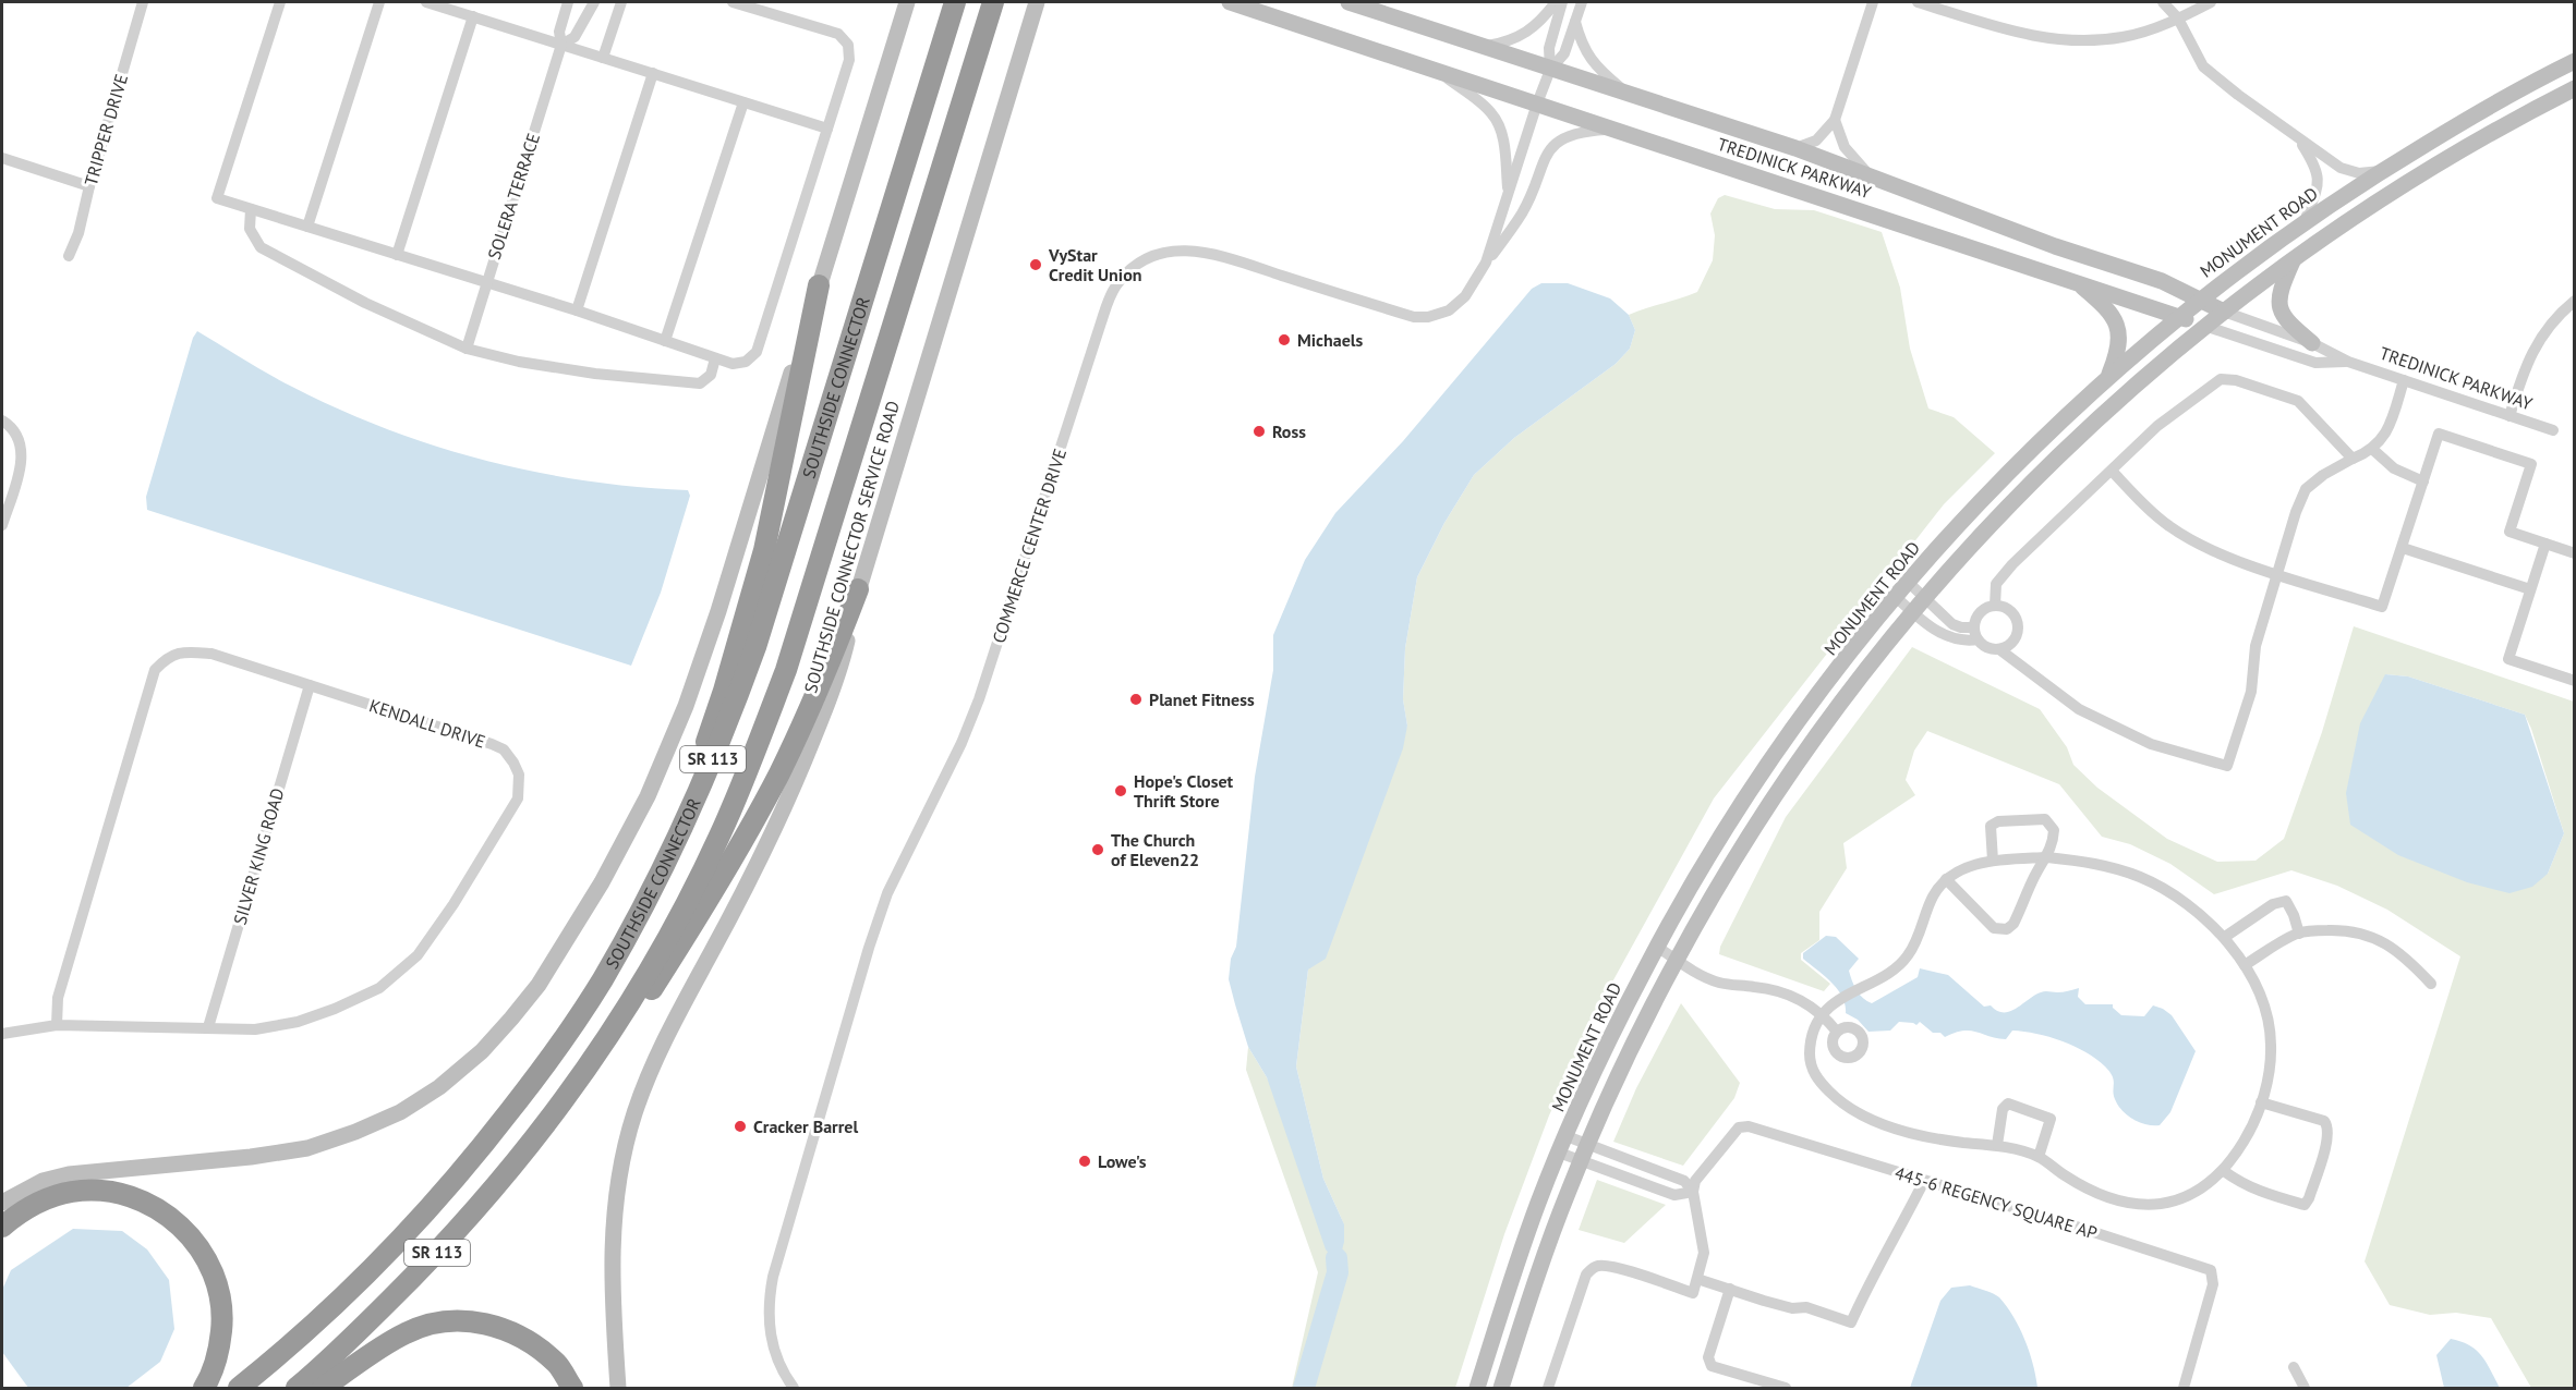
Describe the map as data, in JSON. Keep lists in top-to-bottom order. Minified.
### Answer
{"streets":{"highway":["SOUTHSIDE CONNECTOR","SR 113"],"street":["TRIPPER DRIVE","TREDINICK PARKWAY","SOLERA TERRACE","MONUMENT ROAD","COMMERCE CENTER DRIVE","SOUTHSIDE CONNECTOR SERVICE ROAD","KENDALL DRIVE","SILVER KING ROAD","445-6 REGENCY SQUARE AP"]},"crossings":[["TREDINICK PARKWAY","MONUMENT ROAD"],["TREDINICK PARKWAY","COMMERCE CENTER DRIVE"],["KENDALL DRIVE","SILVER KING ROAD"]],"places":["VyStar Credit Union","Michaels","Ross","Planet Fitness","Hope's Closet Thrift Store","The Church of Eleven22","Cracker Barrel","Lowe's"]}
